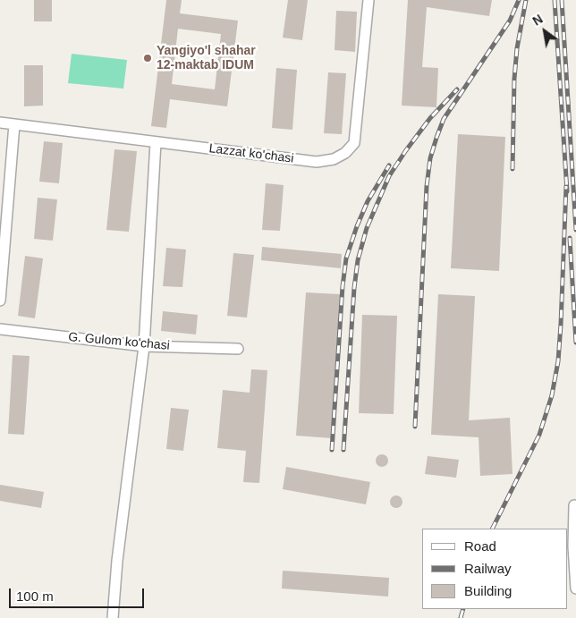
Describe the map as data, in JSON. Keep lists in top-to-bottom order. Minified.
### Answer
{"streets":{"street":["Lazzat ko'chasi","G. Gulom ko'chasi"]},"places":["Yangiyo'l shahar 12-maktab IDUM"],"legend":["Road","Railway","Building"],"scale_bar":"100 m","north":"top left"}
